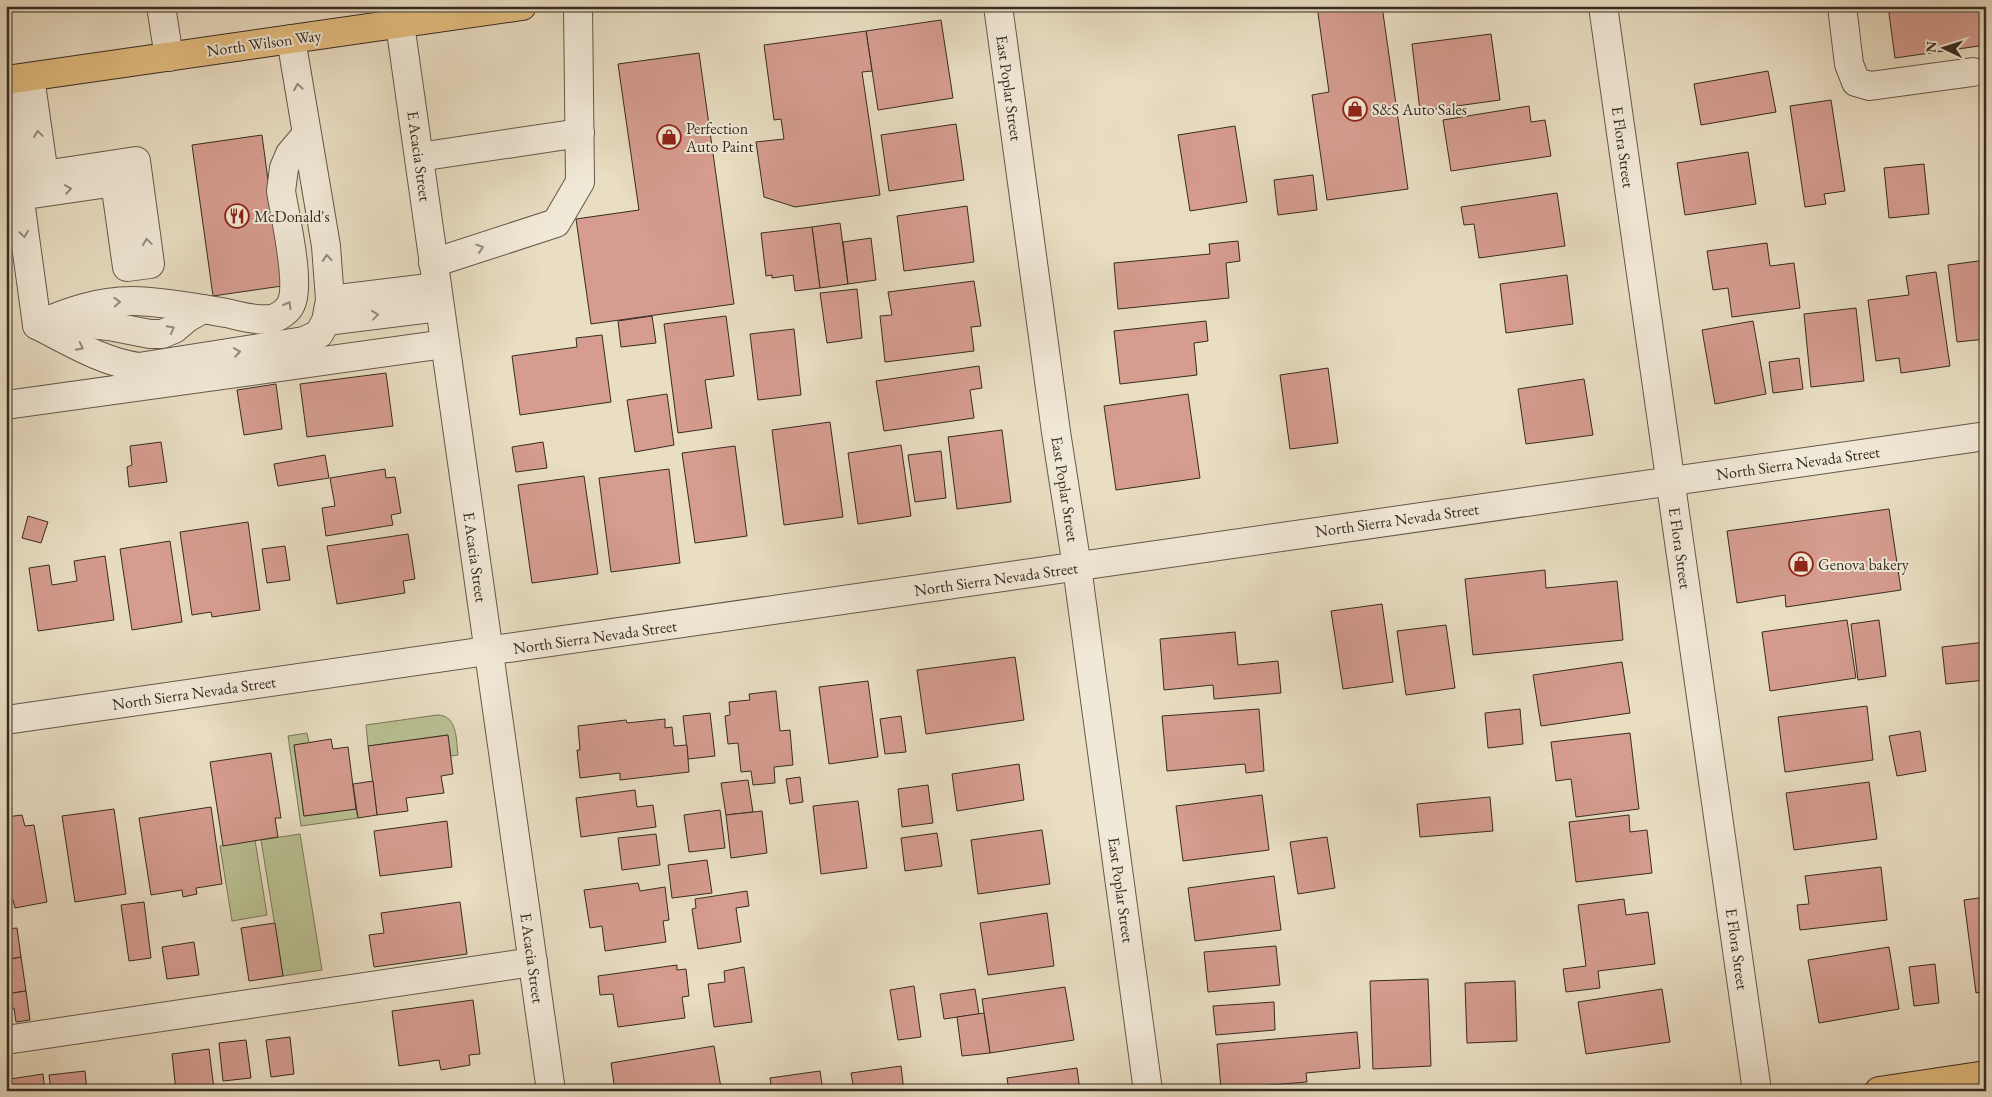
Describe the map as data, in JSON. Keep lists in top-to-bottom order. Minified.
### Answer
{"streets":{"main road":["North Wilson Way"],"street":["East Poplar Street","E Flora Street","E Acacia Street","North Sierra Nevada Street"]},"crossings":[["North Wilson Way","E Acacia Street"],["East Poplar Street","North Sierra Nevada Street"],["E Flora Street","North Sierra Nevada Street"],["E Acacia Street","North Sierra Nevada Street"]],"places":{"shop":["S&S Auto Sales","Perfection Auto Paint","Genova bakery"],"restaurant":["McDonald's"]},"north":"left"}
